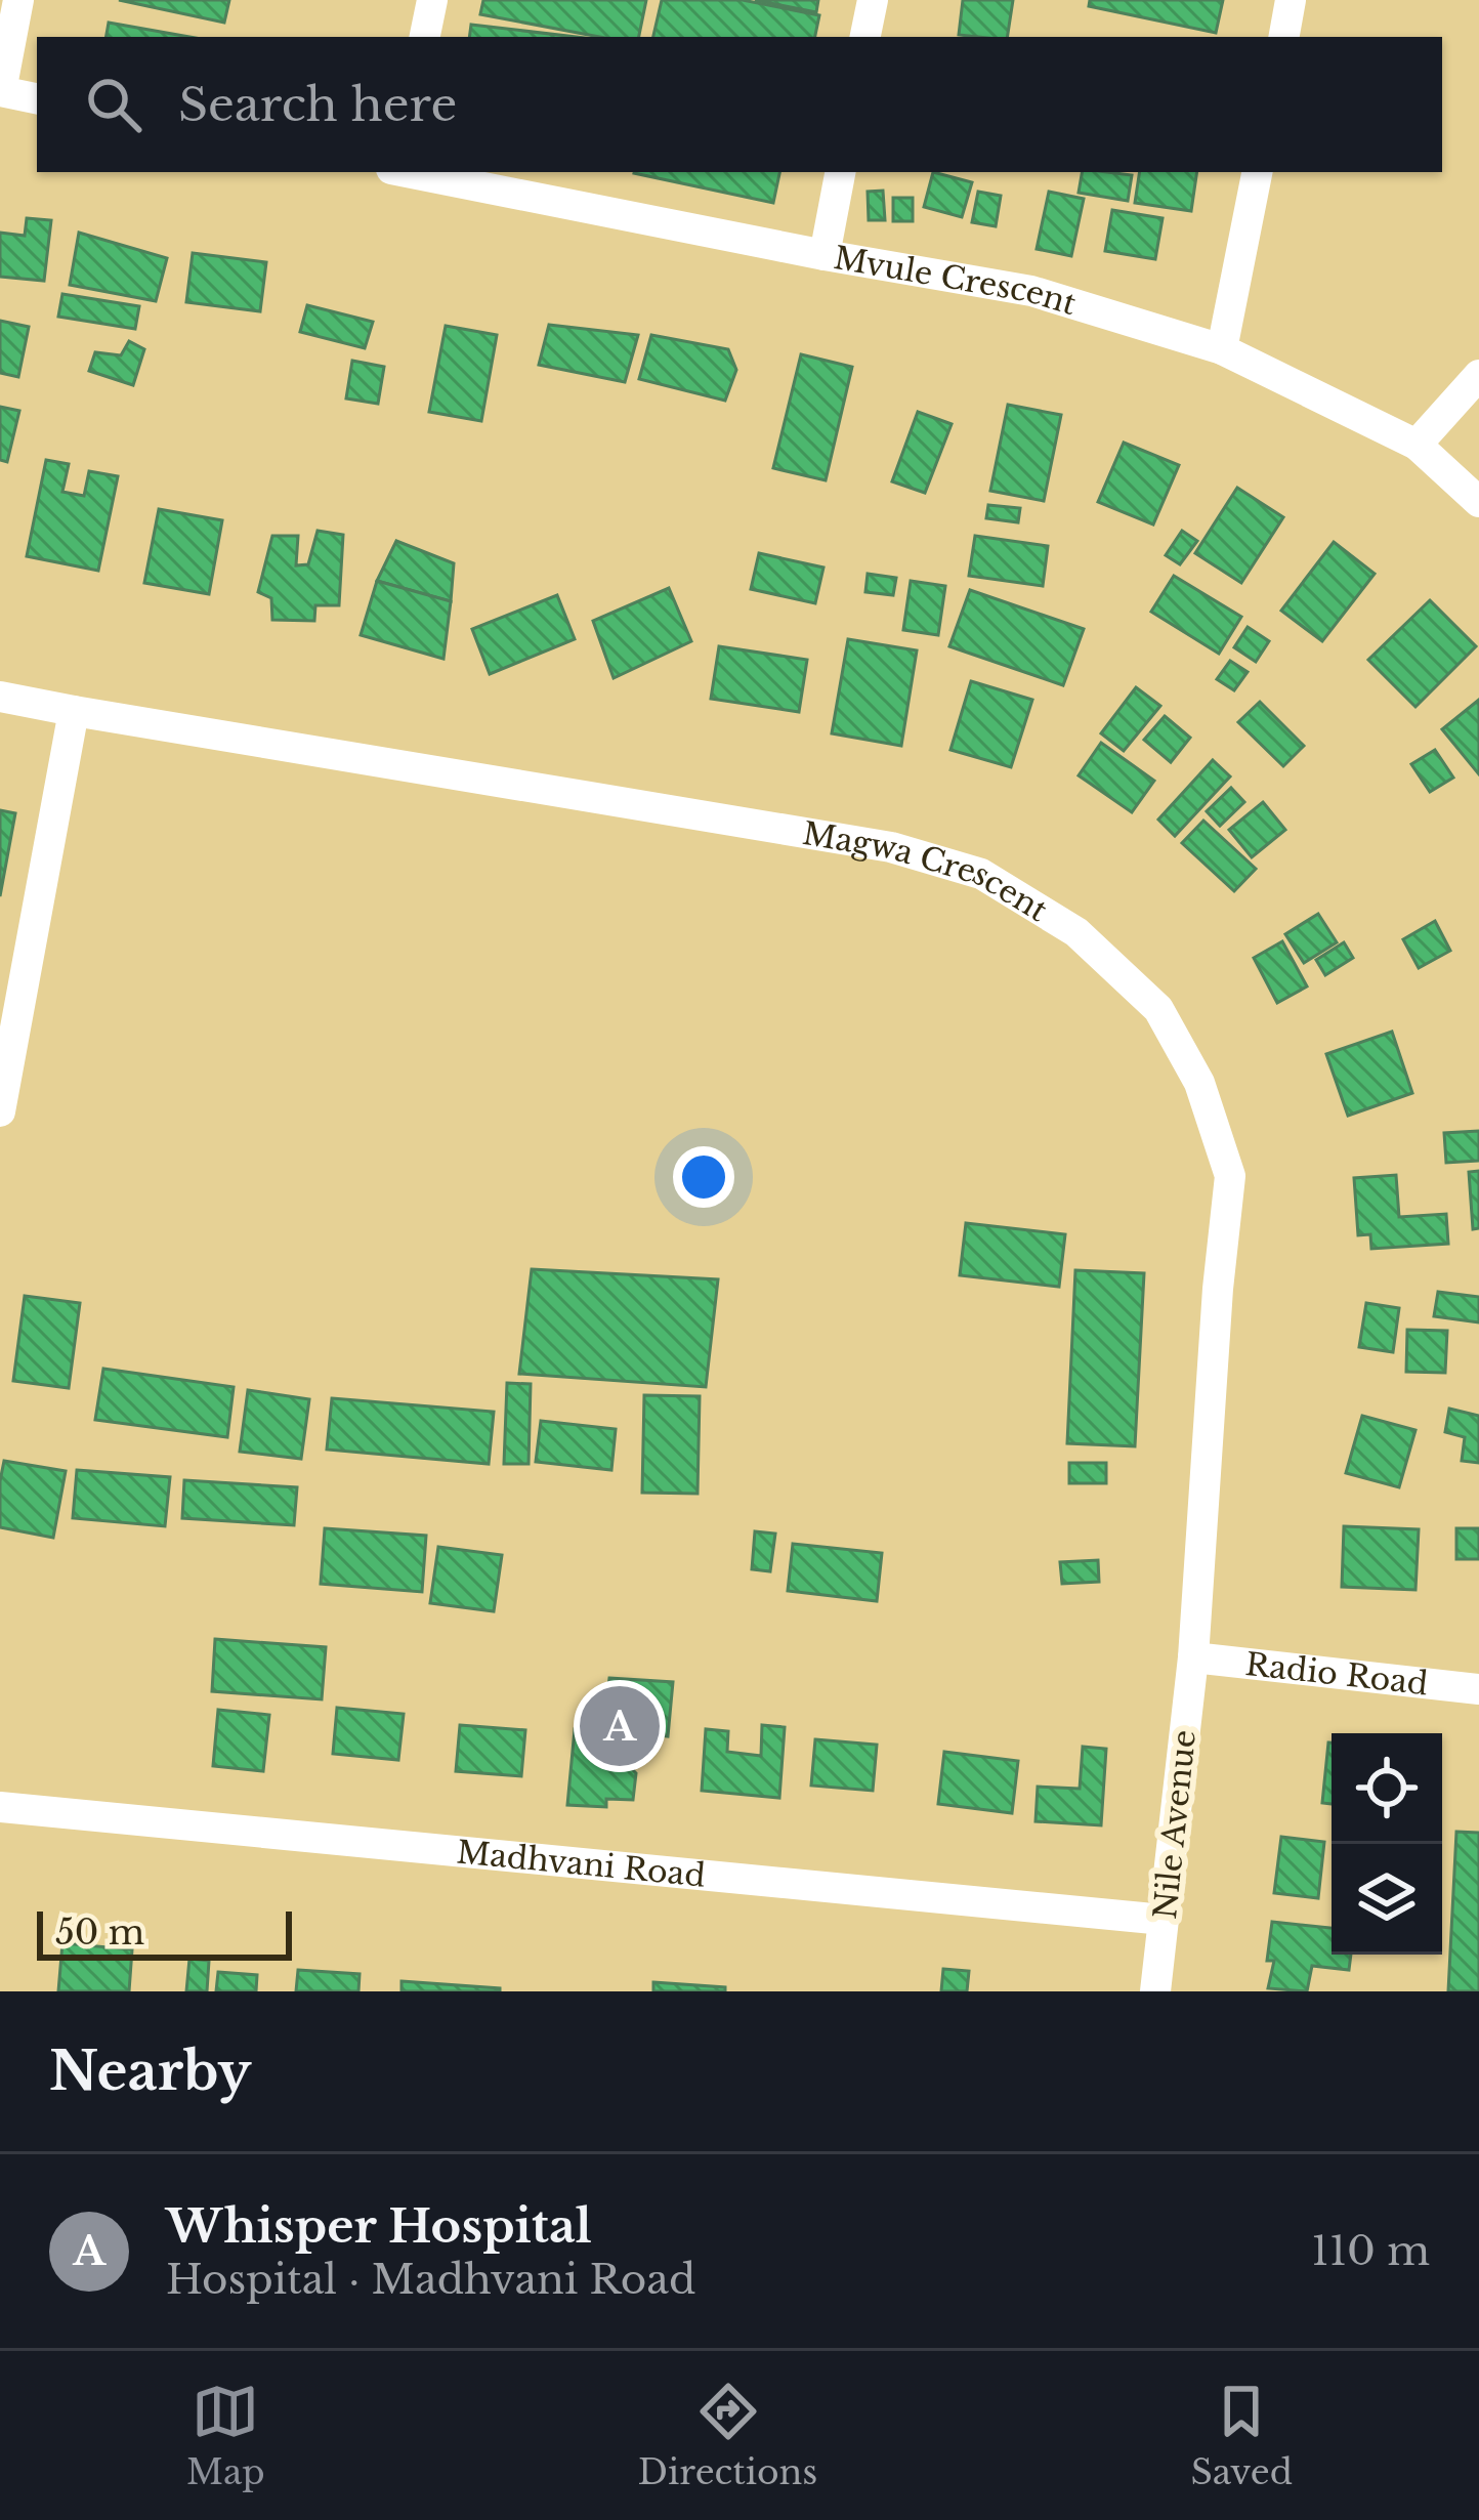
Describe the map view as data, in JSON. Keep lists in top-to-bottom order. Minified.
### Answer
{"streets":{"street":["Mvule Crescent","Magwa Crescent","Radio Road","Nile Avenue","Madhvani Road"]},"crossings":[["Magwa Crescent","Radio Road"],["Magwa Crescent","Nile Avenue"],["Radio Road","Nile Avenue"],["Nile Avenue","Madhvani Road"]],"scale_bar":"50 m","page":{"search":"Search here","pins":"A","scale":"50 m","heading":"Nearby","list":[{"mark":"A","name":"Whisper Hospital","note":"Hospital · Madhvani Road","value":"110 m"}],"nav":["Map","Directions","Saved"]}}
